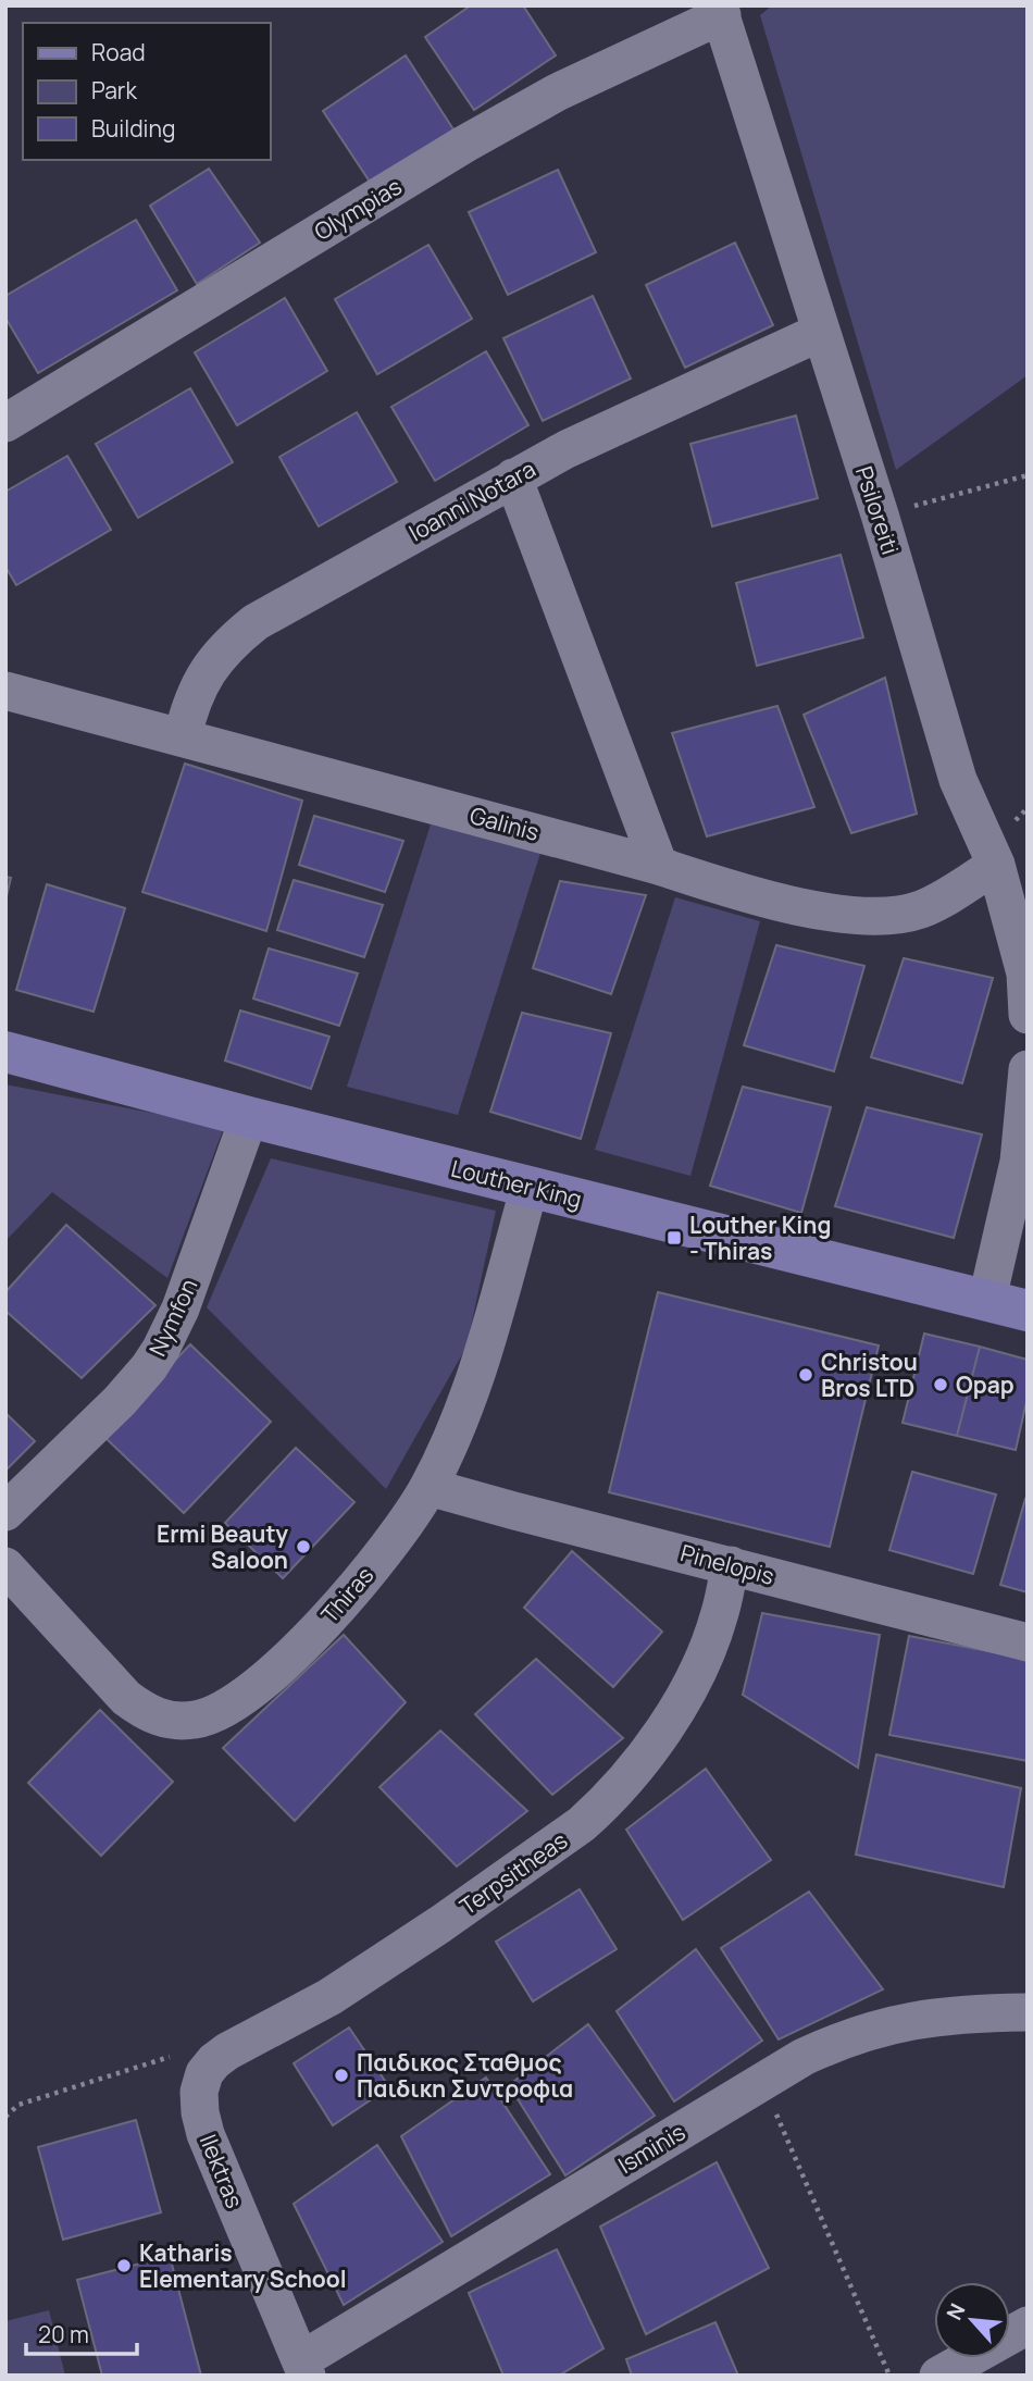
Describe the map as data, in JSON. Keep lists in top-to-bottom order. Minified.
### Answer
{"streets":{"street":["Olympias","Ioanni Notara","Psiloreiti","Galinis","Louther King","Nymfon","Pinelopis","Thiras","Terpsitheas","Isminis","Ilektras"]},"crossings":[["Olympias","Psiloreiti"],["Ioanni Notara","Psiloreiti"],["Ioanni Notara","Galinis"],["Psiloreiti","Galinis"],["Louther King","Nymfon"],["Louther King","Thiras"],["Pinelopis","Thiras"],["Pinelopis","Terpsitheas"],["Terpsitheas","Ilektras"],["Isminis","Ilektras"]],"places":{"transit":["Louther King - Thiras"],"other":["Christou Bros LTD","Opap","Ermi Beauty Saloon","Παιδικος Σταθμος Παιδικη Συντροφια","Katharis Elementary School"]},"legend":["Road","Park","Building"],"scale_bar":"20 m","north":"top left"}
